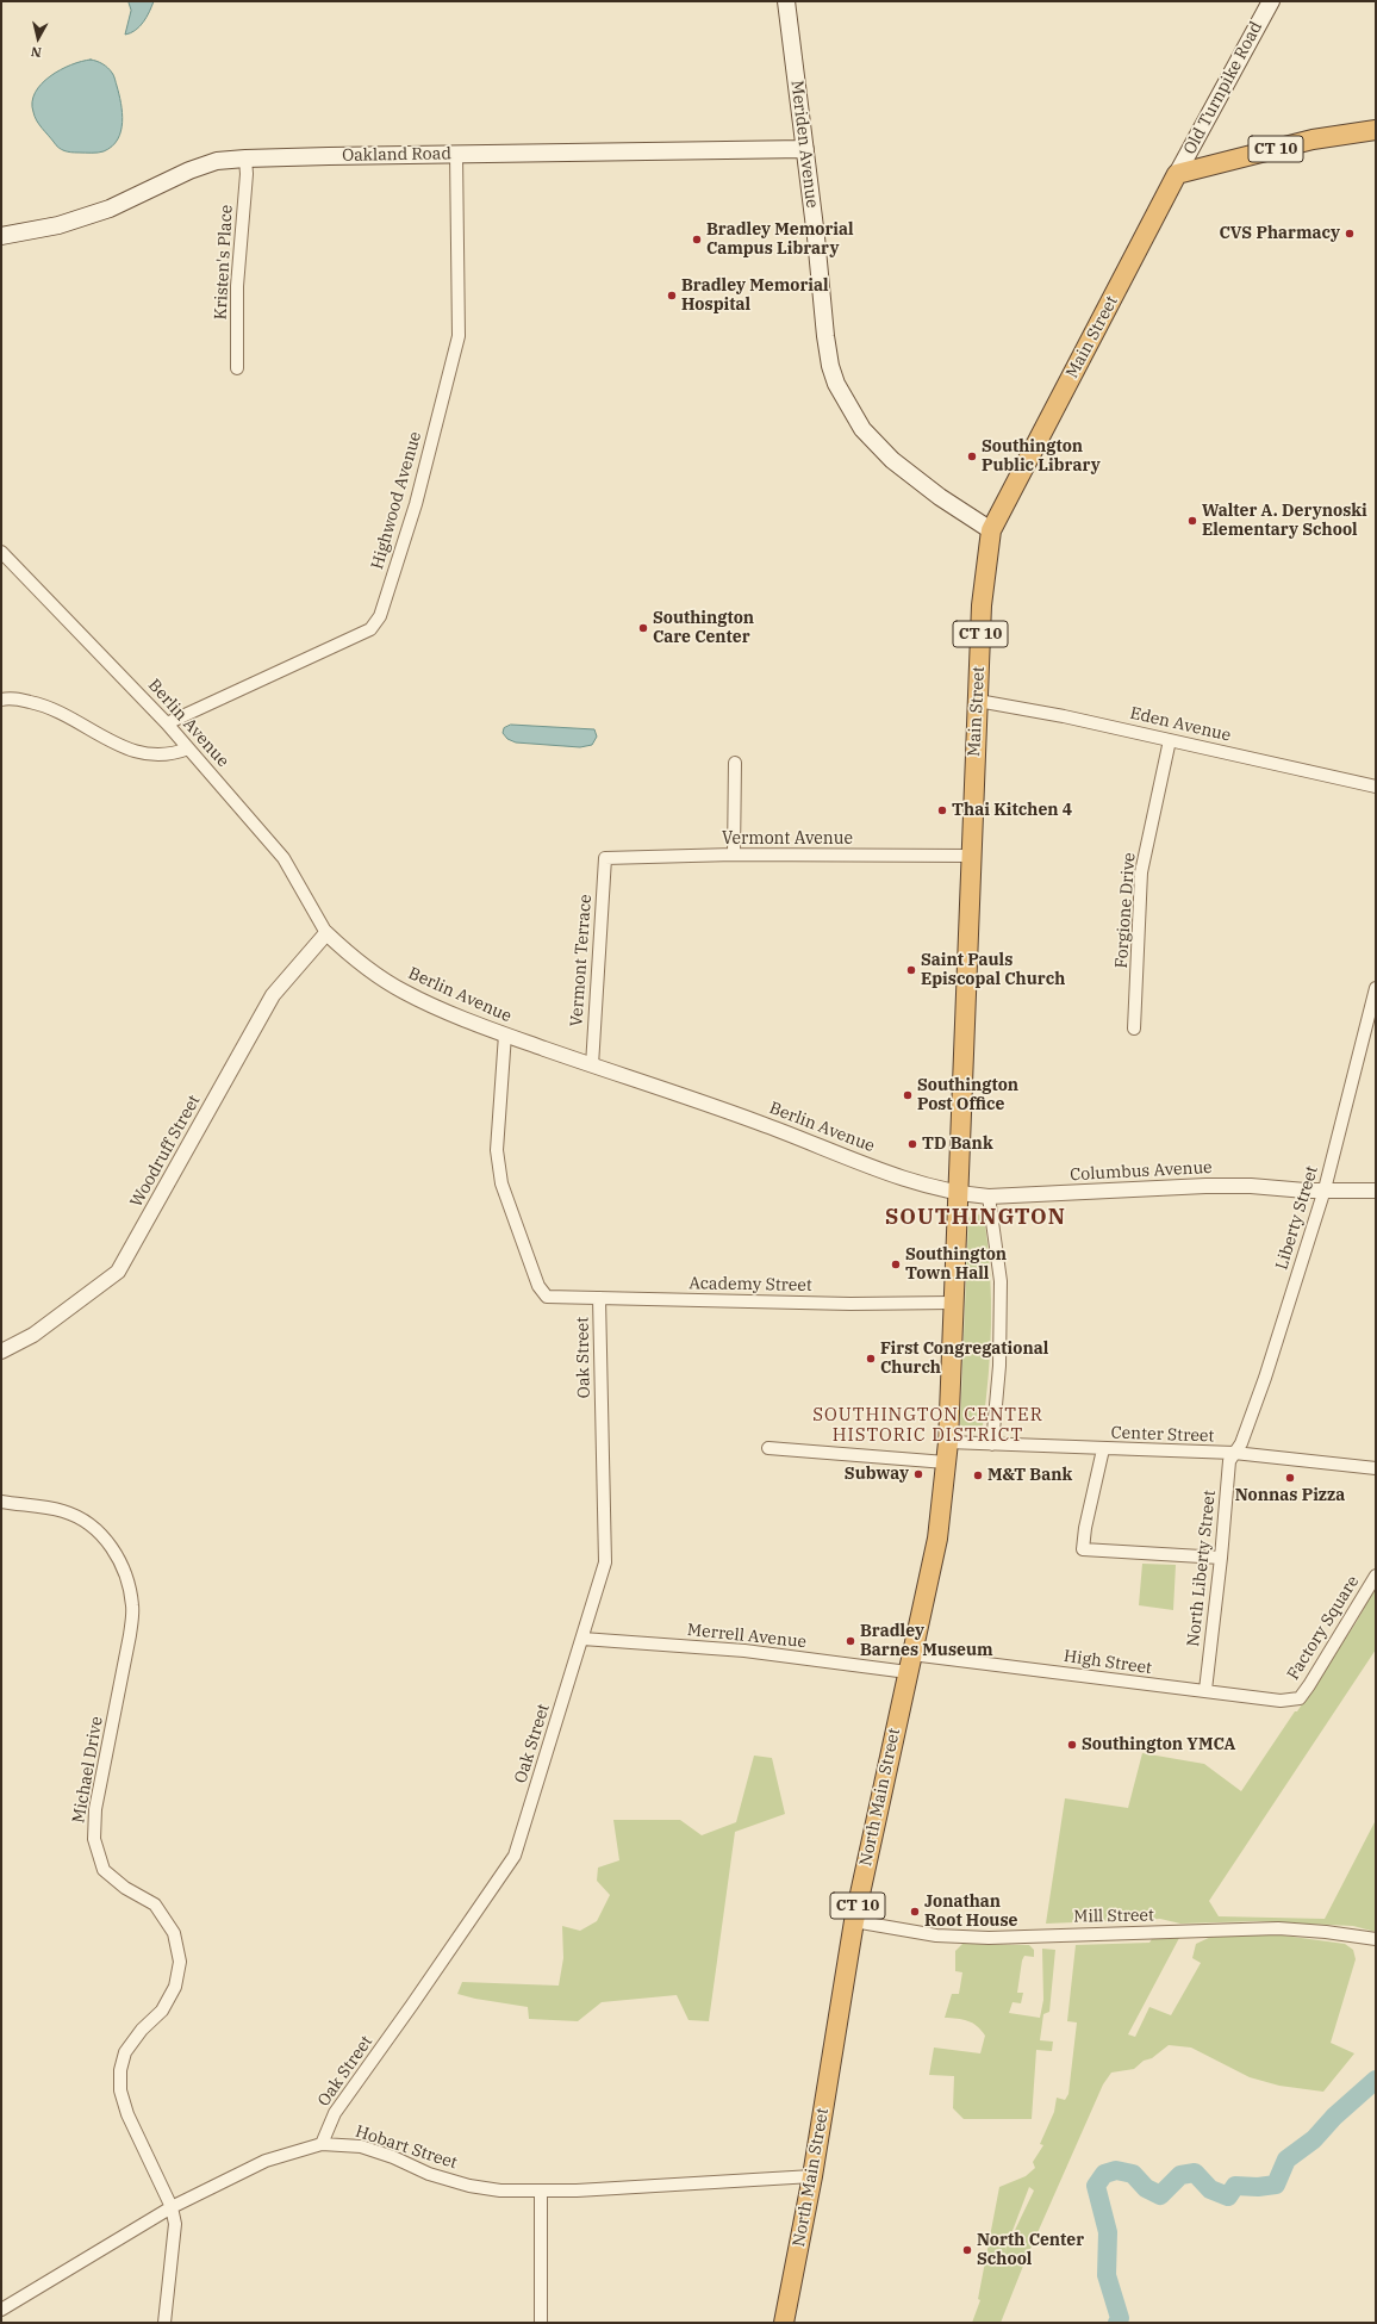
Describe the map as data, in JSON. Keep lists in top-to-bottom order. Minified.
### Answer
{"streets":{"highway":["CT 10","Main Street","North Main Street"],"main road":["Old Turnpike Road","Meriden Avenue","Oakland Road"],"street":["Kristen's Place","Highwood Avenue","Berlin Avenue","Eden Avenue","Vermont Avenue","Forgione Drive","Vermont Terrace","Woodruff Street","Columbus Avenue","Liberty Street","Academy Street","Oak Street","Center Street","North Liberty Street","Factory Square","Merrell Avenue","High Street","Michael Drive","Mill Street","Hobart Street"]},"crossings":[["Old Turnpike Road","CT 10"],["Old Turnpike Road","Main Street"],["Meriden Avenue","Oakland Road"],["Meriden Avenue","Main Street"],["CT 10","Main Street"],["Oakland Road","Kristen's Place"],["Oakland Road","Highwood Avenue"],["Main Street","Berlin Avenue"],["Main Street","Eden Avenue"],["Main Street","Vermont Avenue"],["Main Street","Columbus Avenue"],["Main Street","Academy Street"],["Main Street","Center Street"],["Main Street","North Main Street"],["Highwood Avenue","Berlin Avenue"],["Berlin Avenue","Vermont Terrace"],["Berlin Avenue","Woodruff Street"],["Berlin Avenue","Columbus Avenue"],["Berlin Avenue","Academy Street"],["Eden Avenue","Forgione Drive"],["Vermont Avenue","Vermont Terrace"],["Columbus Avenue","Liberty Street"],["Liberty Street","Center Street"],["Liberty Street","North Liberty Street"],["Academy Street","Oak Street"],["Oak Street","Merrell Avenue"],["Oak Street","Hobart Street"],["Center Street","North Liberty Street"],["Center Street","North Main Street"],["North Liberty Street","High Street"],["Factory Square","High Street"],["Merrell Avenue","North Main Street"],["High Street","North Main Street"],["Michael Drive","Hobart Street"],["North Main Street","Mill Street"],["North Main Street","Hobart Street"]],"districts":["SOUTHINGTON","SOUTHINGTON CENTER HISTORIC DISTRICT"],"places":["CVS Pharmacy","Bradley Memorial Campus Library","Bradley Memorial Hospital","Southington Public Library","Walter A. Derynoski Elementary School","Southington Care Center","Thai Kitchen 4","Saint Pauls Episcopal Church","Southington Post Office","TD Bank","Southington Town Hall","First Congregational Church","Subway","M&T Bank","Nonnas Pizza","Bradley Barnes Museum","Southington YMCA","Jonathan Root House","North Center School"],"north":"bottom"}
